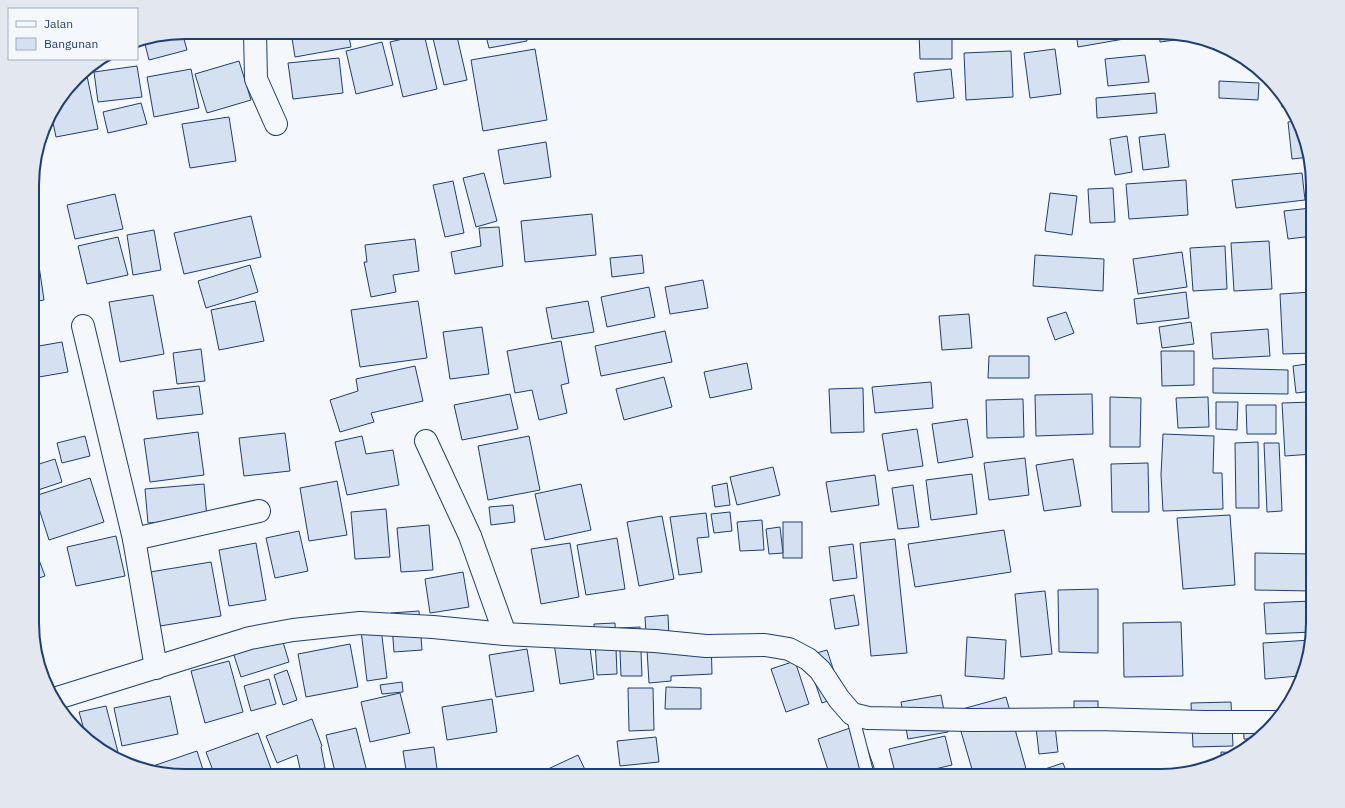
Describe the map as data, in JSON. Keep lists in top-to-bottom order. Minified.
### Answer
{"legend":["Jalan","Bangunan"]}
